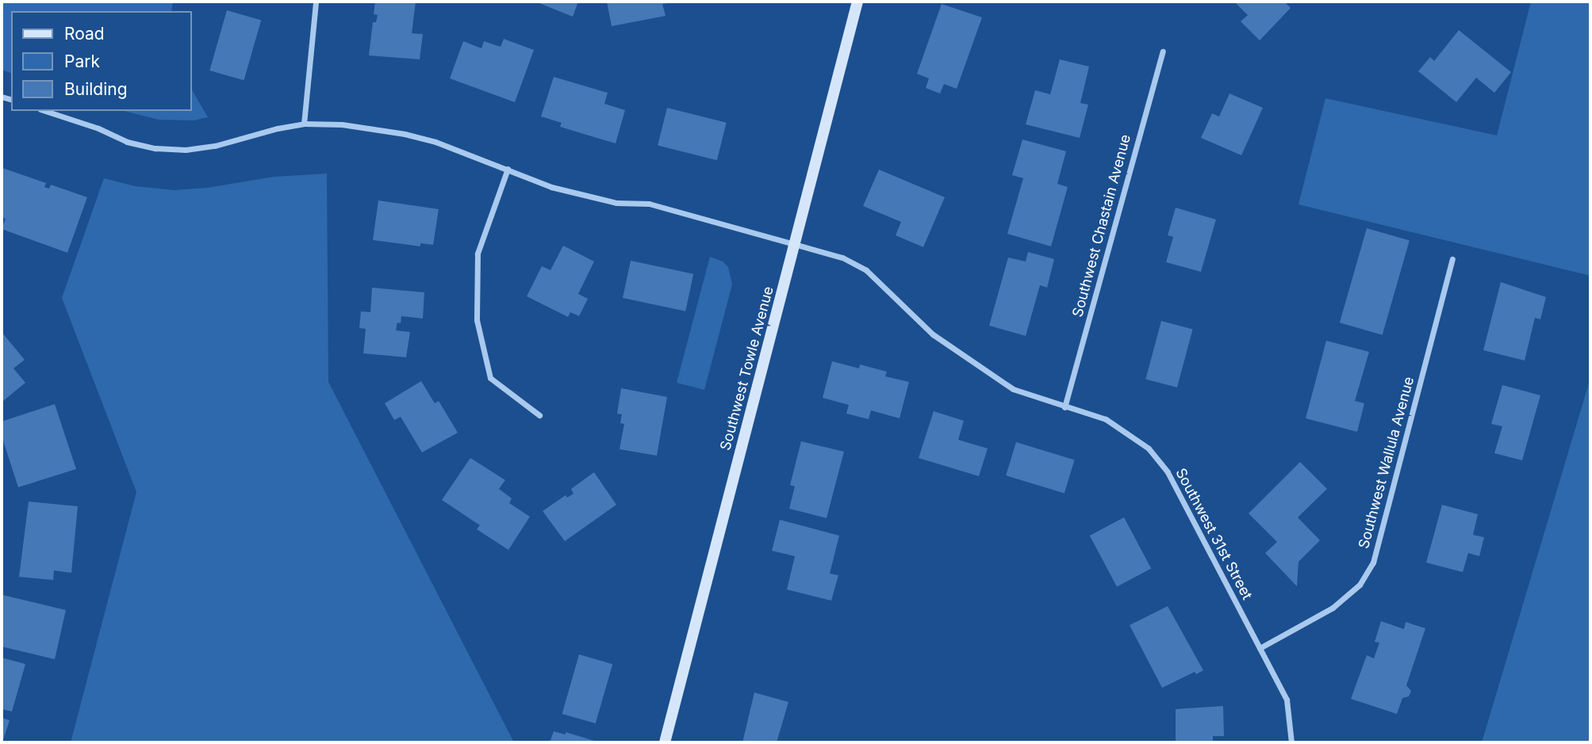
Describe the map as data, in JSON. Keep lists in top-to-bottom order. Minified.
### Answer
{"streets":{"main road":["Southwest Towle Avenue"],"street":["Southwest Chastain Avenue","Southwest Wallula Avenue","Southwest 31st Street"]},"crossings":[["Southwest Chastain Avenue","Southwest 31st Street"],["Southwest Towle Avenue","Southwest 31st Street"],["Southwest Wallula Avenue","Southwest 31st Street"]],"legend":["Road","Park","Building"]}
